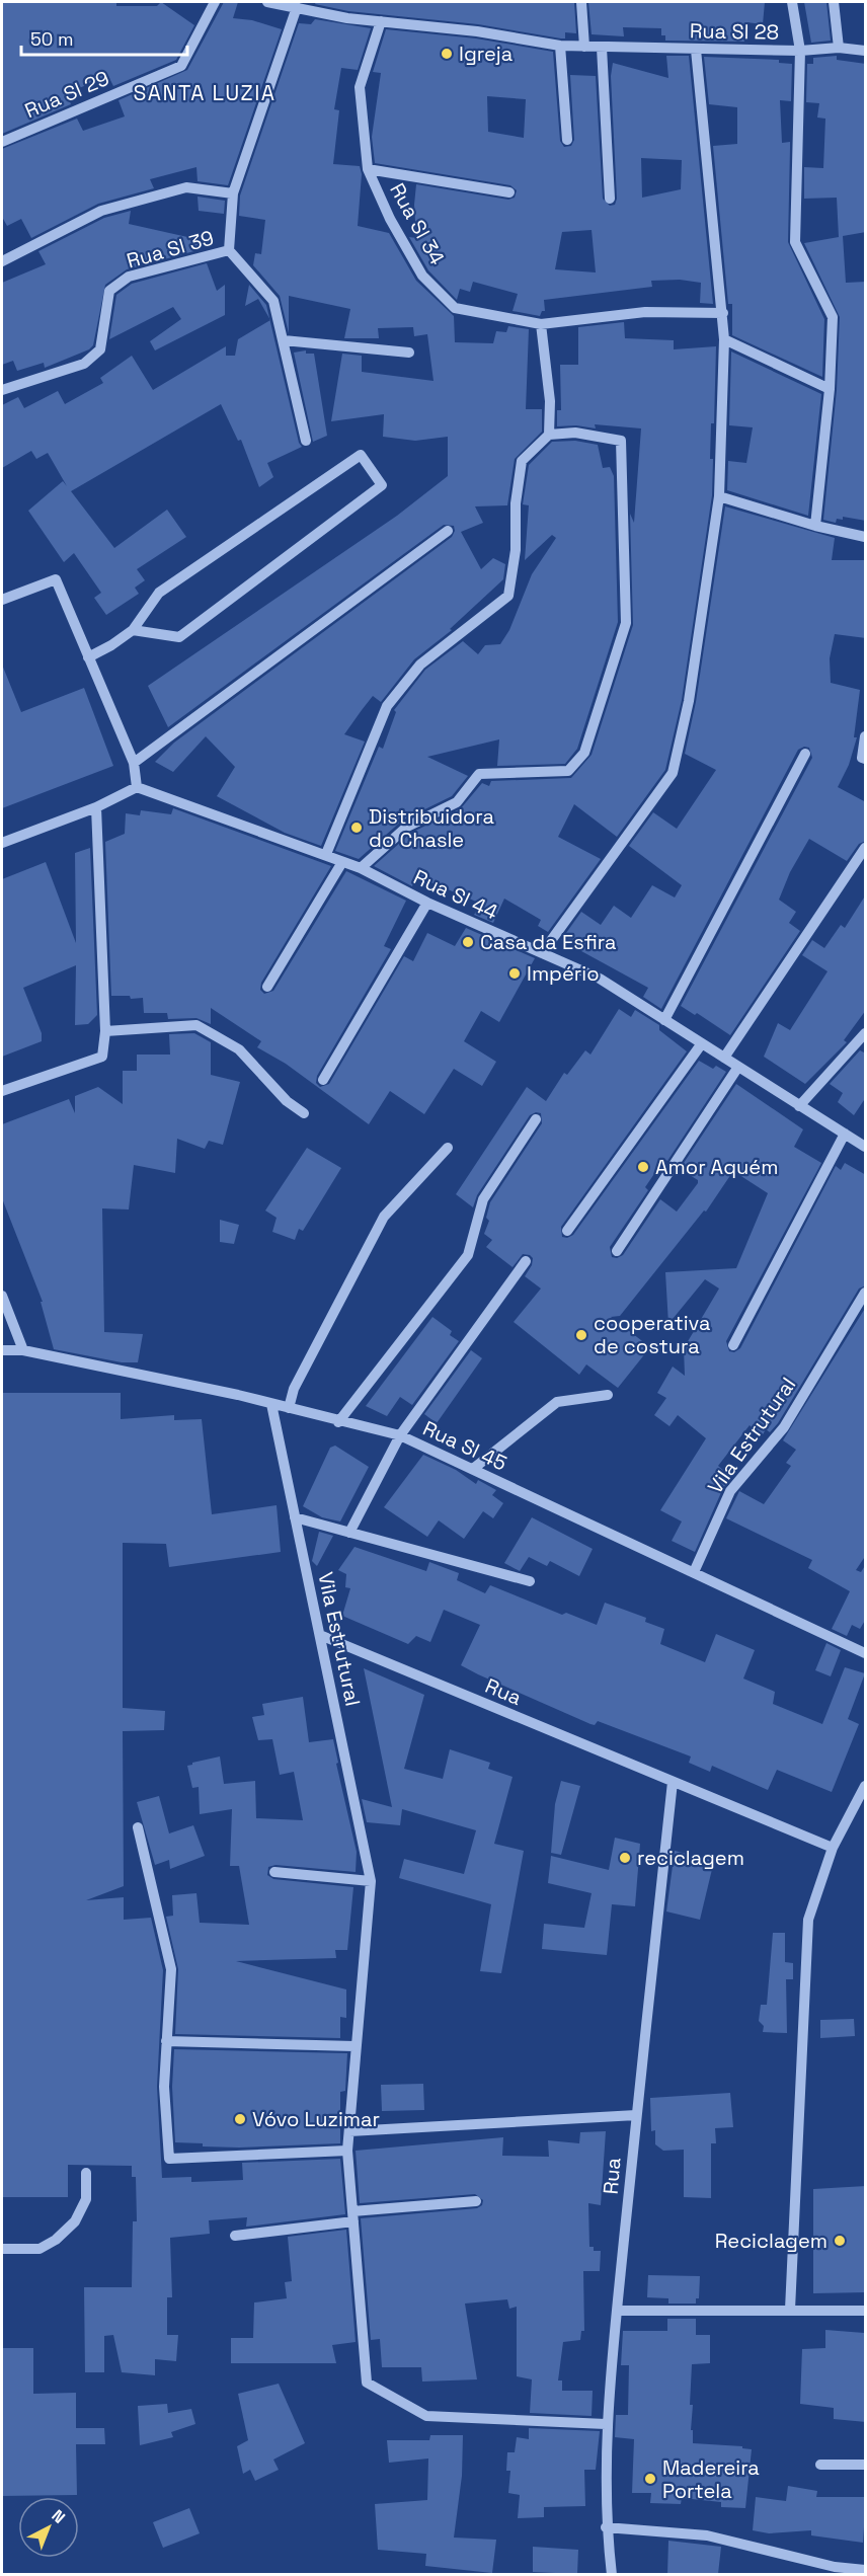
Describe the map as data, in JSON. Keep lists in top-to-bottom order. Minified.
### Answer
{"streets":{"street":["Rua Sl 28","Rua Sl 29","Rua Sl 34","Rua Sl 39","Rua Sl 44","Vila Estrutural","Rua Sl 45","Rua"]},"crossings":[["Rua Sl 28","Rua Sl 34"],["Vila Estrutural","Rua Sl 45"],["Vila Estrutural","Rua"]],"districts":["SANTA LUZIA"],"places":["Igreja","Distribuidora do Chasle","Casa da Esfira","Império","Amor Aquém","cooperativa de costura","reciclagem","Vóvo Luzimar","Reciclagem","Madereira Portela"],"scale_bar":"50 m","north":"top right"}
